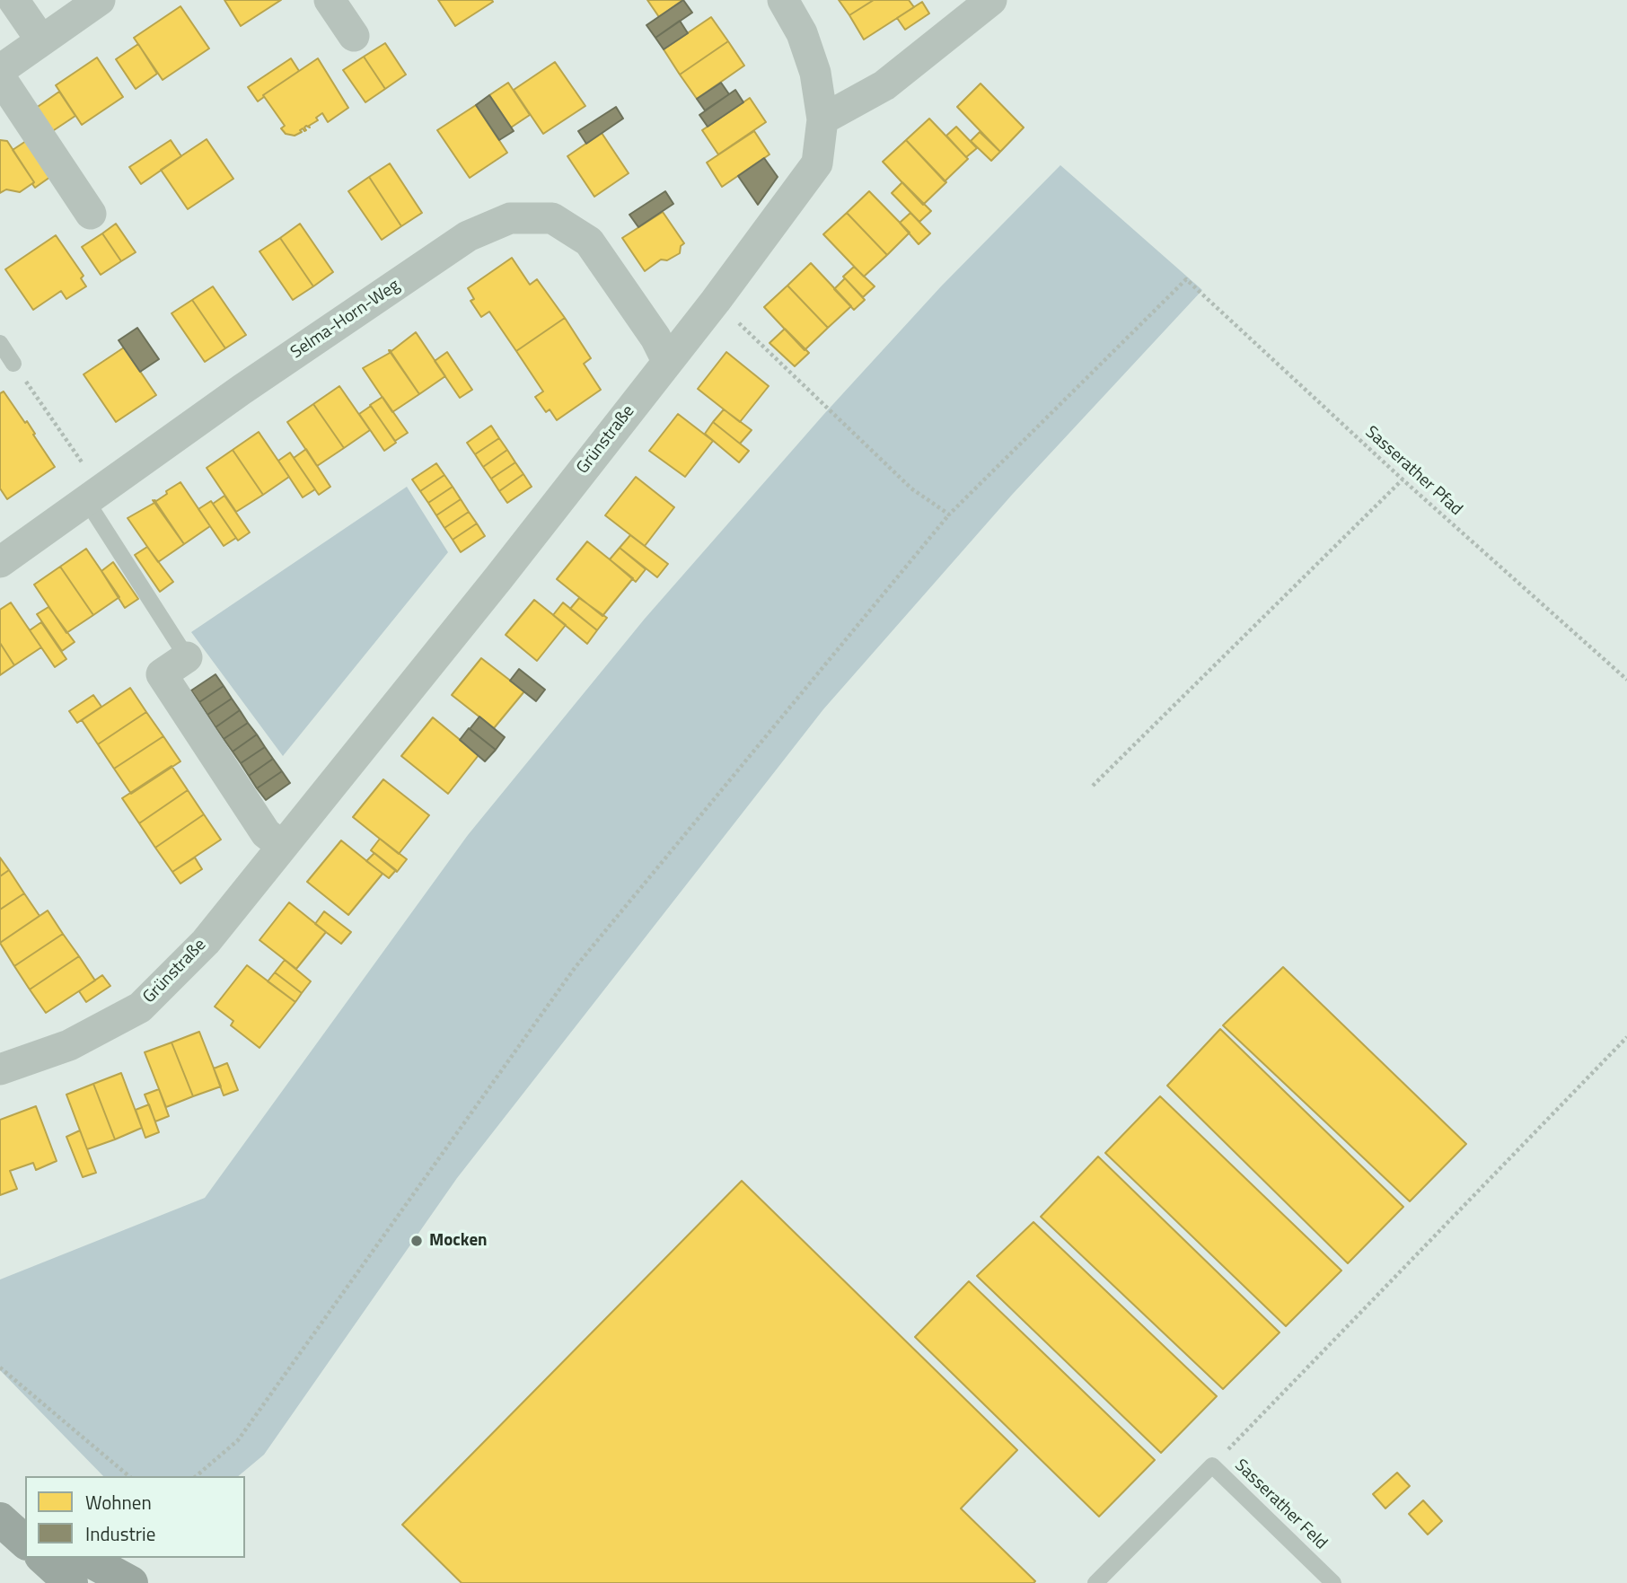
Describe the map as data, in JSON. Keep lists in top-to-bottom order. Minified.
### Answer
{"streets":{"street":["Selma-Horn-Weg","Grünstraße"],"lane":["Sasserather Feld"],"path":["Sasserather Pfad"]},"crossings":[["Selma-Horn-Weg","Grünstraße"]],"places":["Mocken"],"legend":["Wohnen","Industrie"]}
